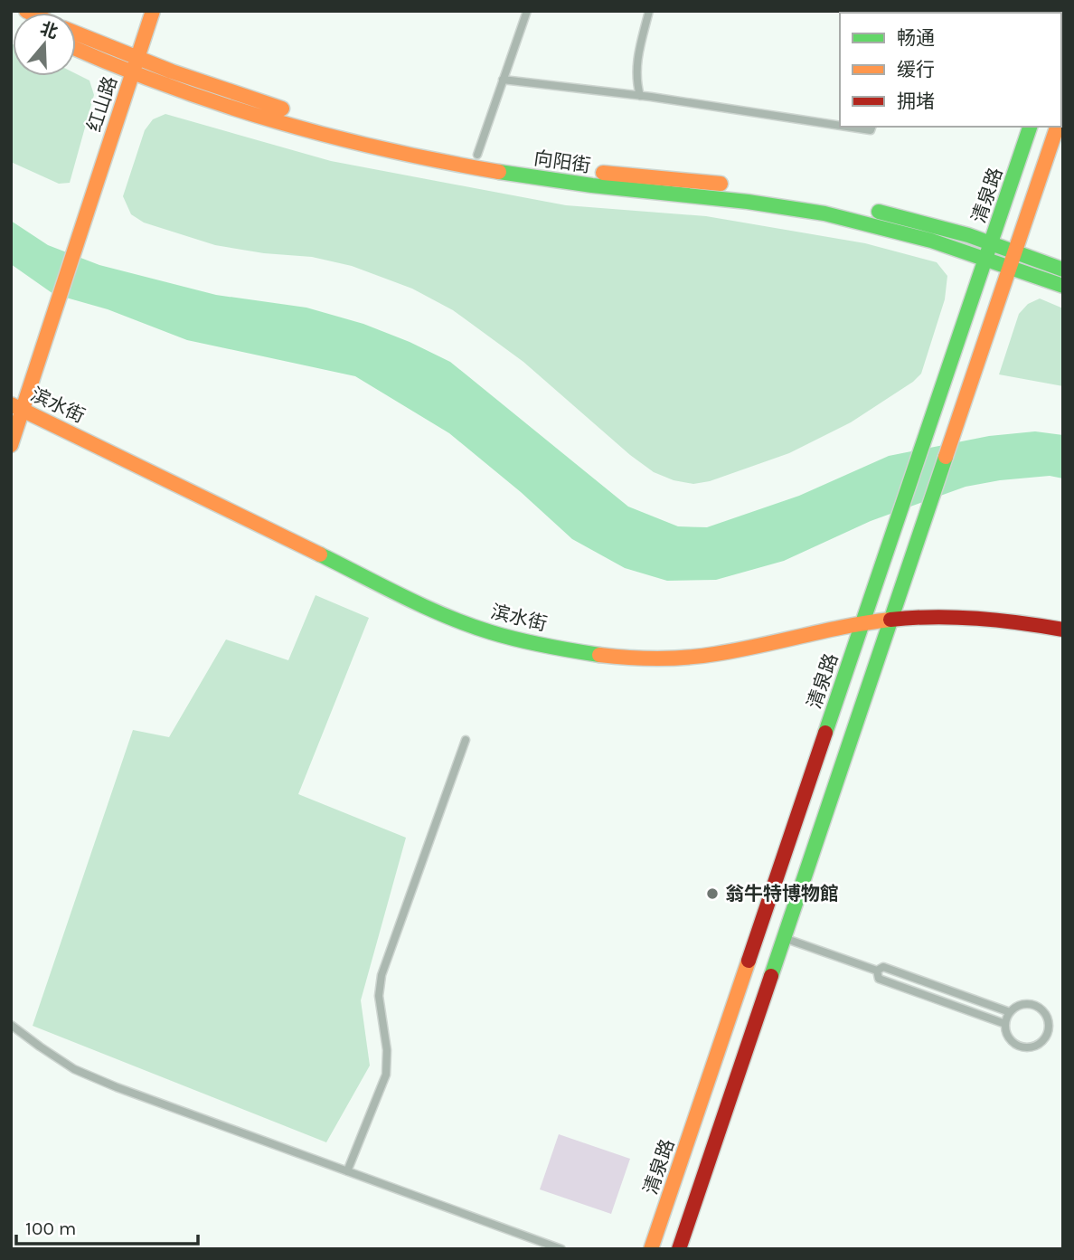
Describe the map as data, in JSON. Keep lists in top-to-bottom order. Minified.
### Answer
{"streets":{"street":["红山路","向阳街","清泉路","滨水街"]},"crossings":[["红山路","向阳街"],["红山路","滨水街"],["向阳街","清泉路"],["清泉路","滨水街"]],"places":["翁牛特博物館"],"legend":["畅通","缓行","拥堵"],"scale_bar":"100 m","north":"top"}
